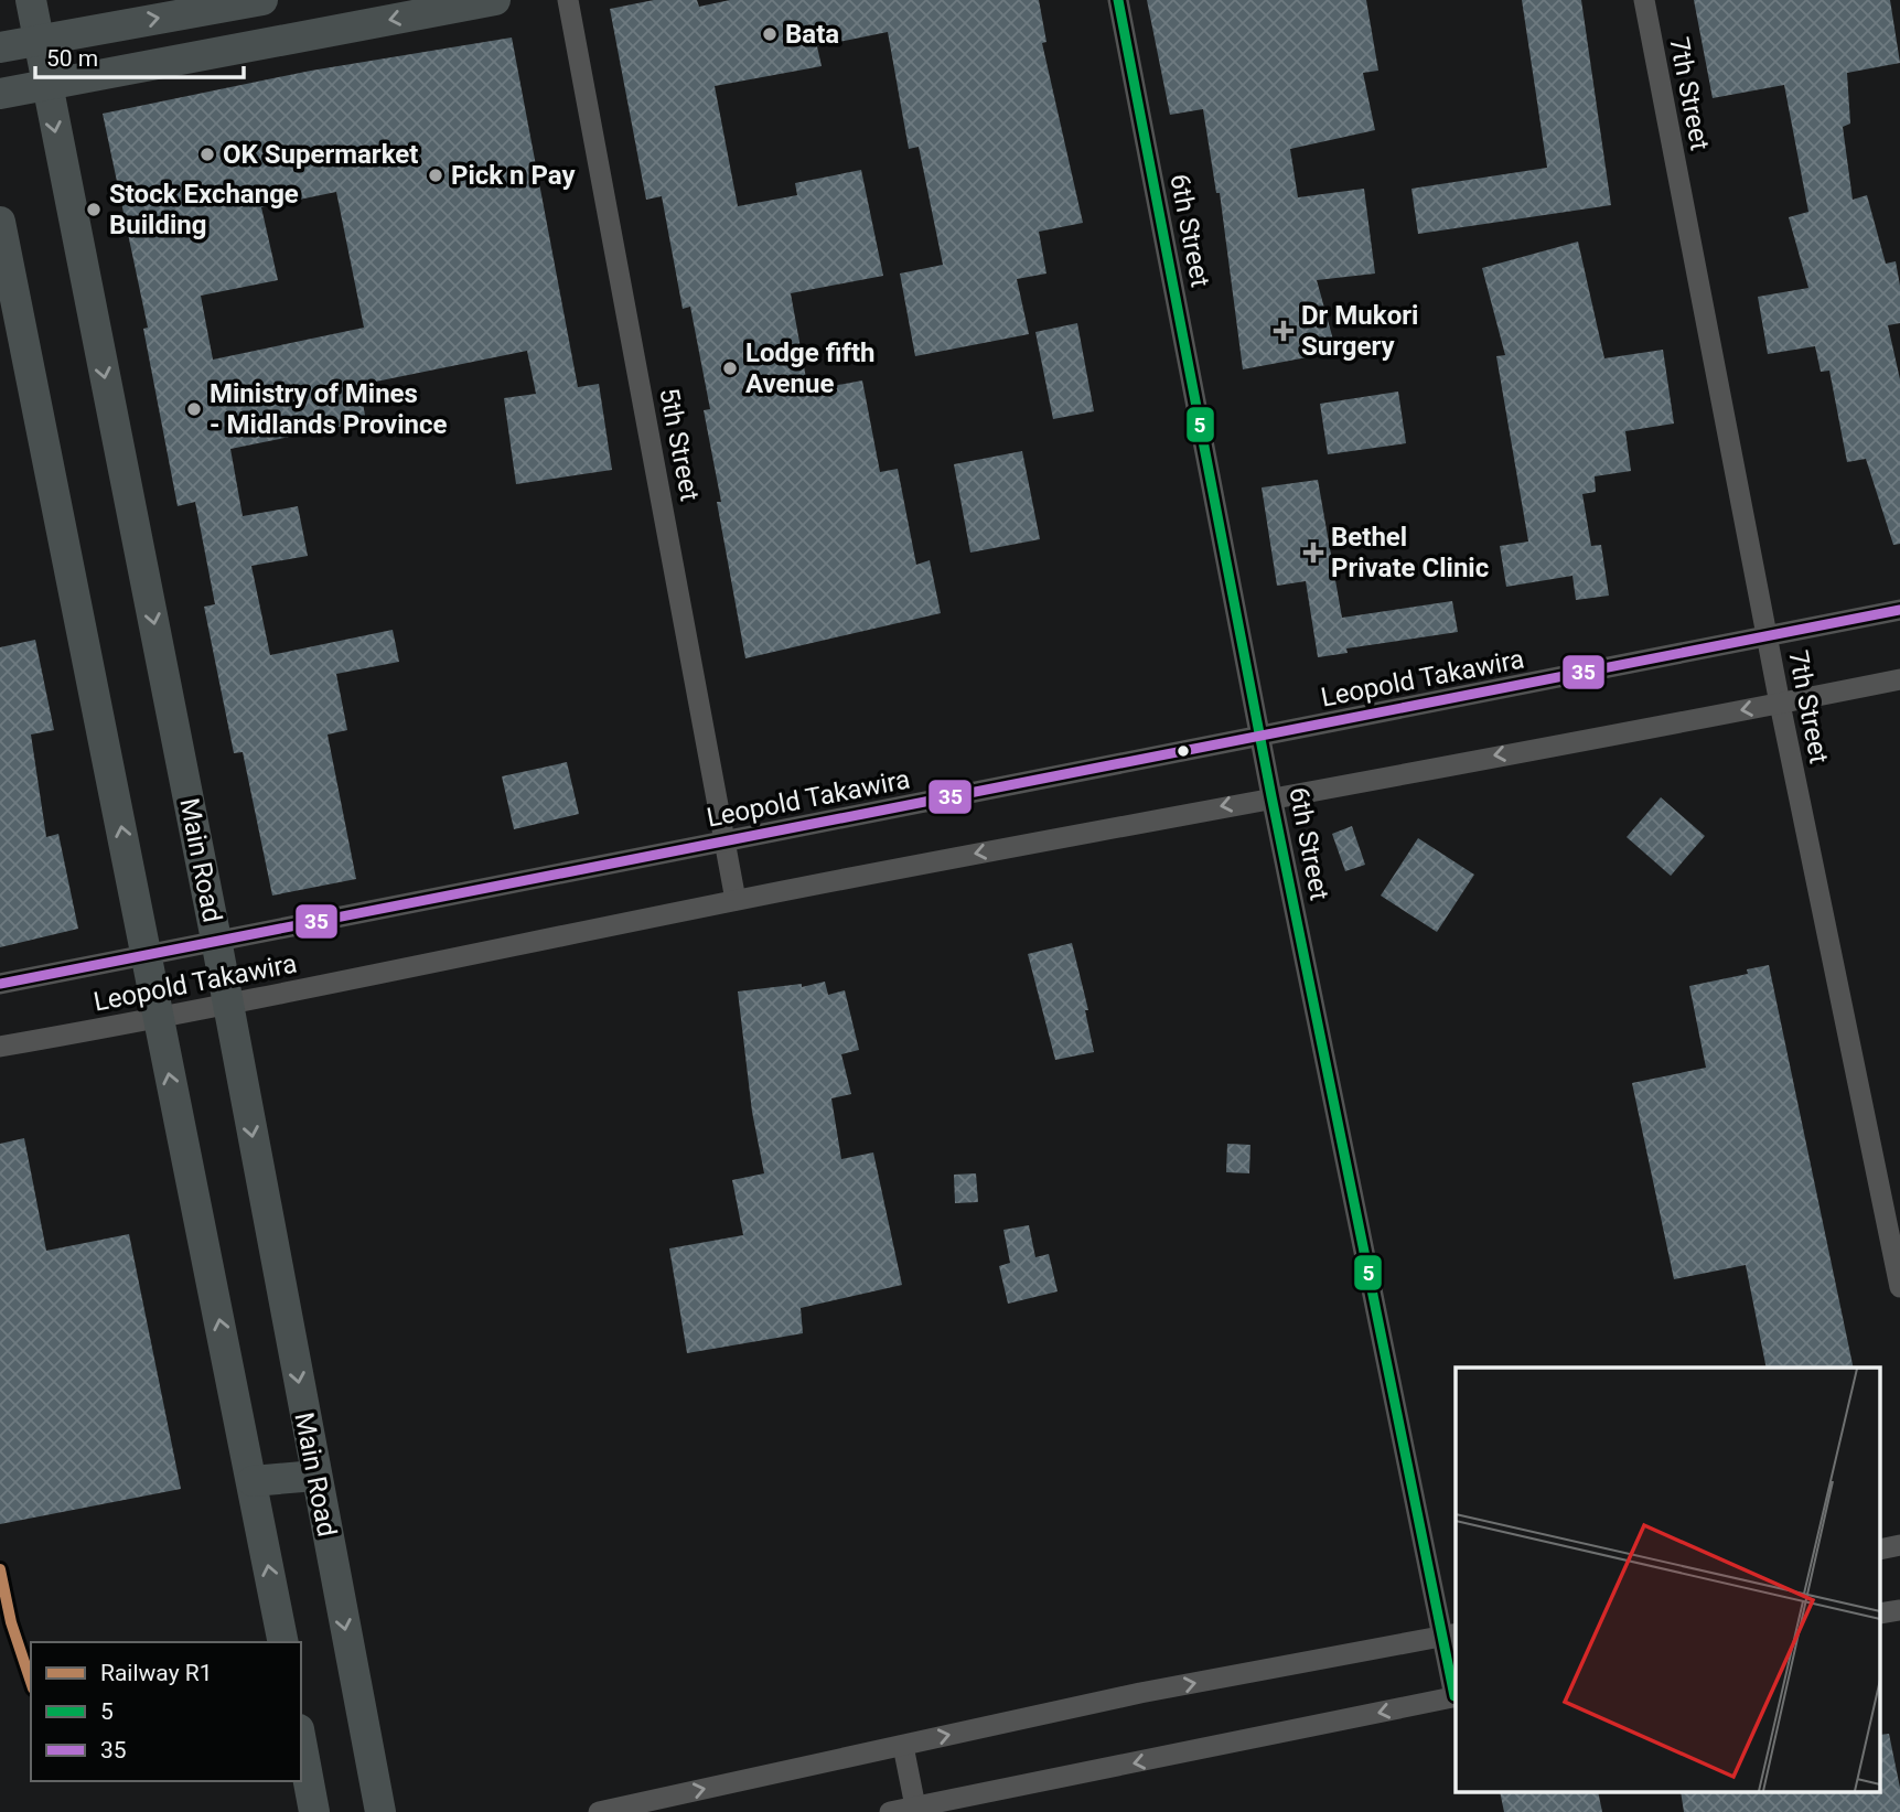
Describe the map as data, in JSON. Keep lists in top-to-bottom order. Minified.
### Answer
{"streets":{"main road":["Main Road"],"street":["7th Street","6th Street","5th Street","Leopold Takawira"]},"crossings":[["7th Street","Leopold Takawira"],["6th Street","Leopold Takawira"],["5th Street","Leopold Takawira"],["Leopold Takawira","Main Road"]],"places":{"other":["Bata","OK Supermarket","Pick n Pay","Stock Exchange Building","Lodge fifth Avenue","Ministry of Mines - Midlands Province"],"health":["Dr Mukori Surgery","Bethel Private Clinic"]},"lines":["transit line 5","transit line 35","rail line R1"],"legend":["Railway R1","5","35"],"scale_bar":"50 m"}
